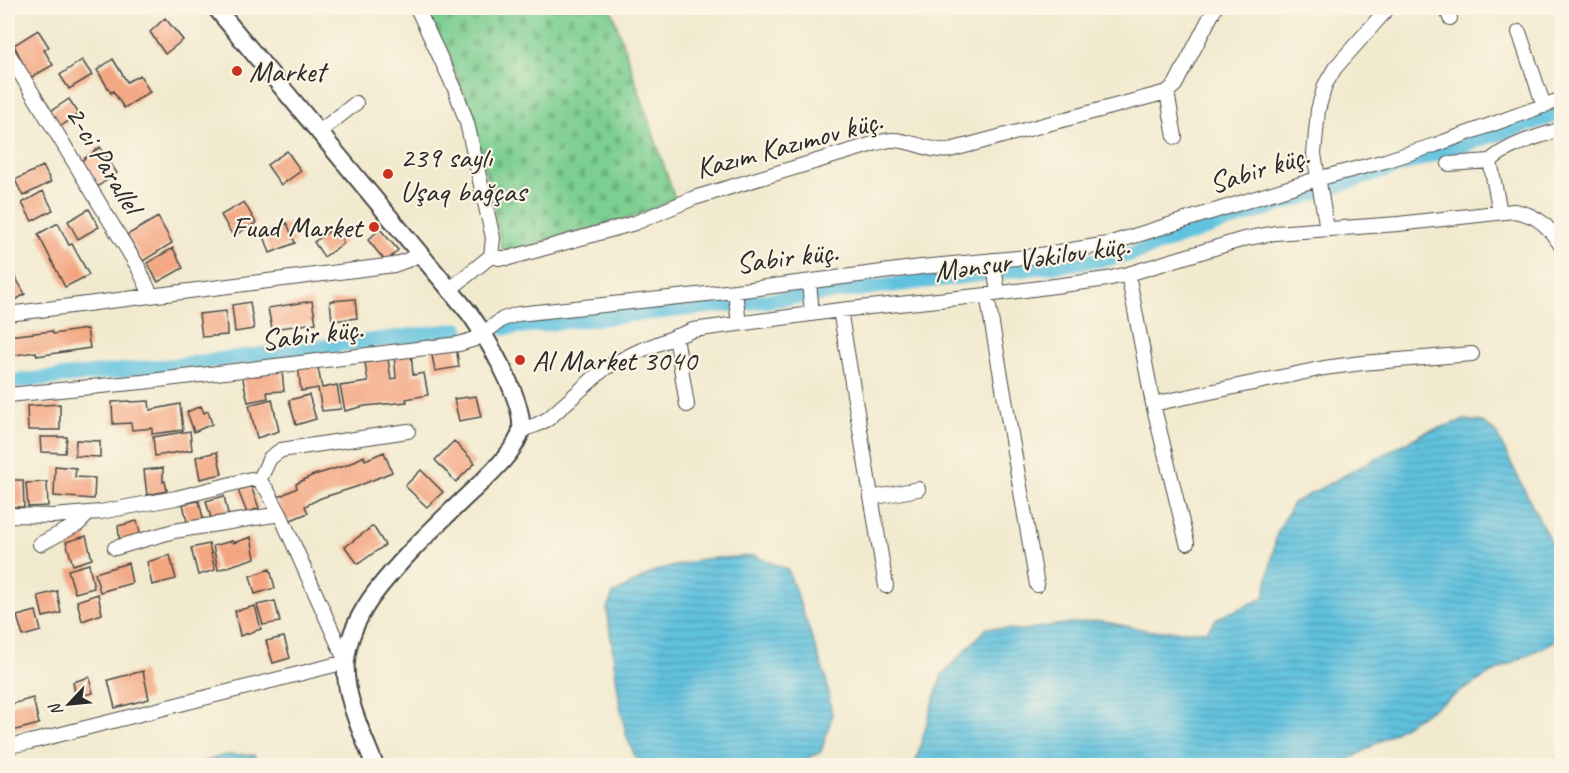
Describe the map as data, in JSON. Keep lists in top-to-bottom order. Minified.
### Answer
{"streets":{"street":["Kazım Kazımov küç.","2-ci Parallel","Sabir küç.","Mənsur Vəkilov küç."]},"places":["Market","239 saylı Uşaq bağças","Fuad Market","Al Market 3040"],"north":"bottom left"}
